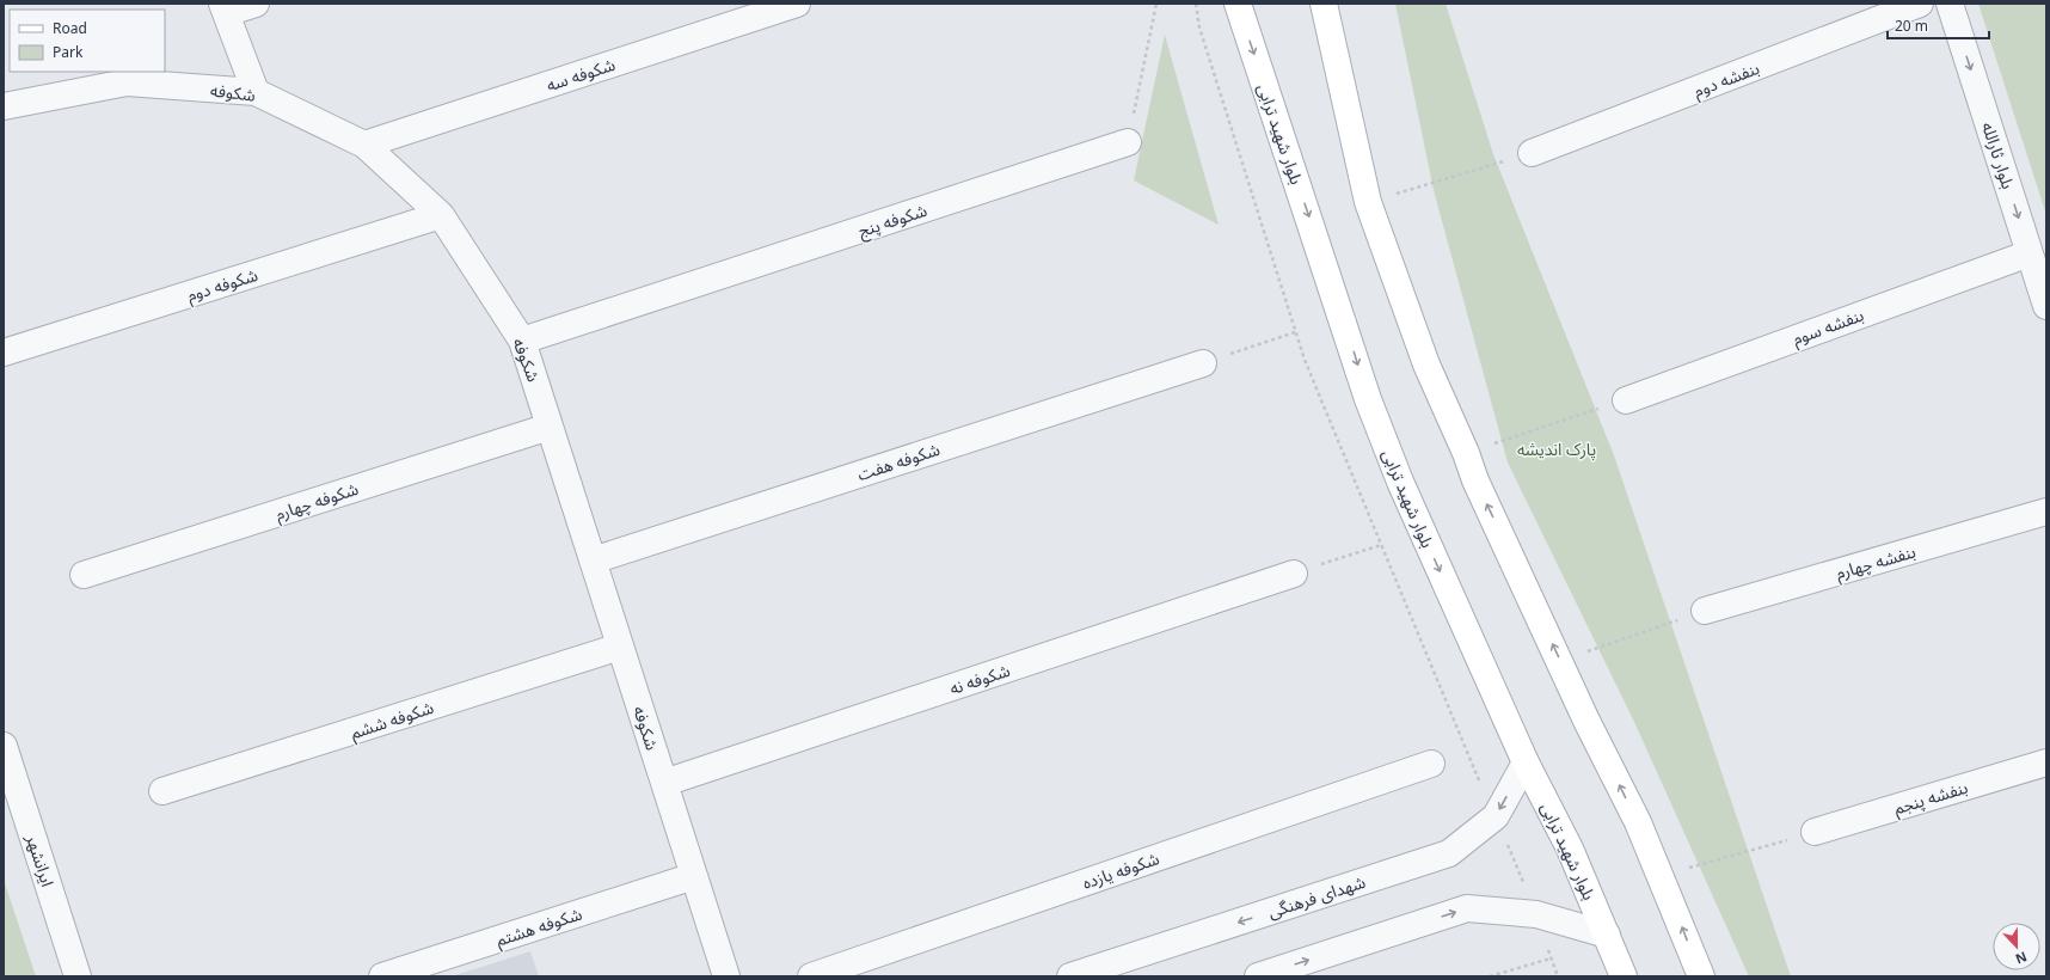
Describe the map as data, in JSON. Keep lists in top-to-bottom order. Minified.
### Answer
{"streets":{"main road":["بلوار شهید ترابی"],"street":["شکوفه سه","بنفشه دوم","شکوفه","بلوار ثارالله","شکوفه پنج","شکوفه دوم","بنفشه سوم","شکوفه هفت","شکوفه چهارم","بنفشه چهارم","شکوفه نه","شکوفه ششم","بنفشه پنجم","ایرانشهر","شکوفه یازده","شهدای فرهنگی","شکوفه هشتم"]},"crossings":[["شکوفه سه","شکوفه"],["شکوفه","شکوفه پنج"],["شکوفه","شکوفه دوم"],["شکوفه","شکوفه هفت"],["شکوفه","شکوفه چهارم"],["شکوفه","شکوفه نه"],["شکوفه","شکوفه ششم"],["شکوفه","شکوفه هشتم"],["بلوار شهید ترابی","شهدای فرهنگی"],["بلوار ثارالله","بنفشه سوم"]],"one_way":["بلوار ثارالله"],"parks":["پارک اندیشه"],"legend":["Road","Park"],"scale_bar":"20 m","north":"bottom"}
